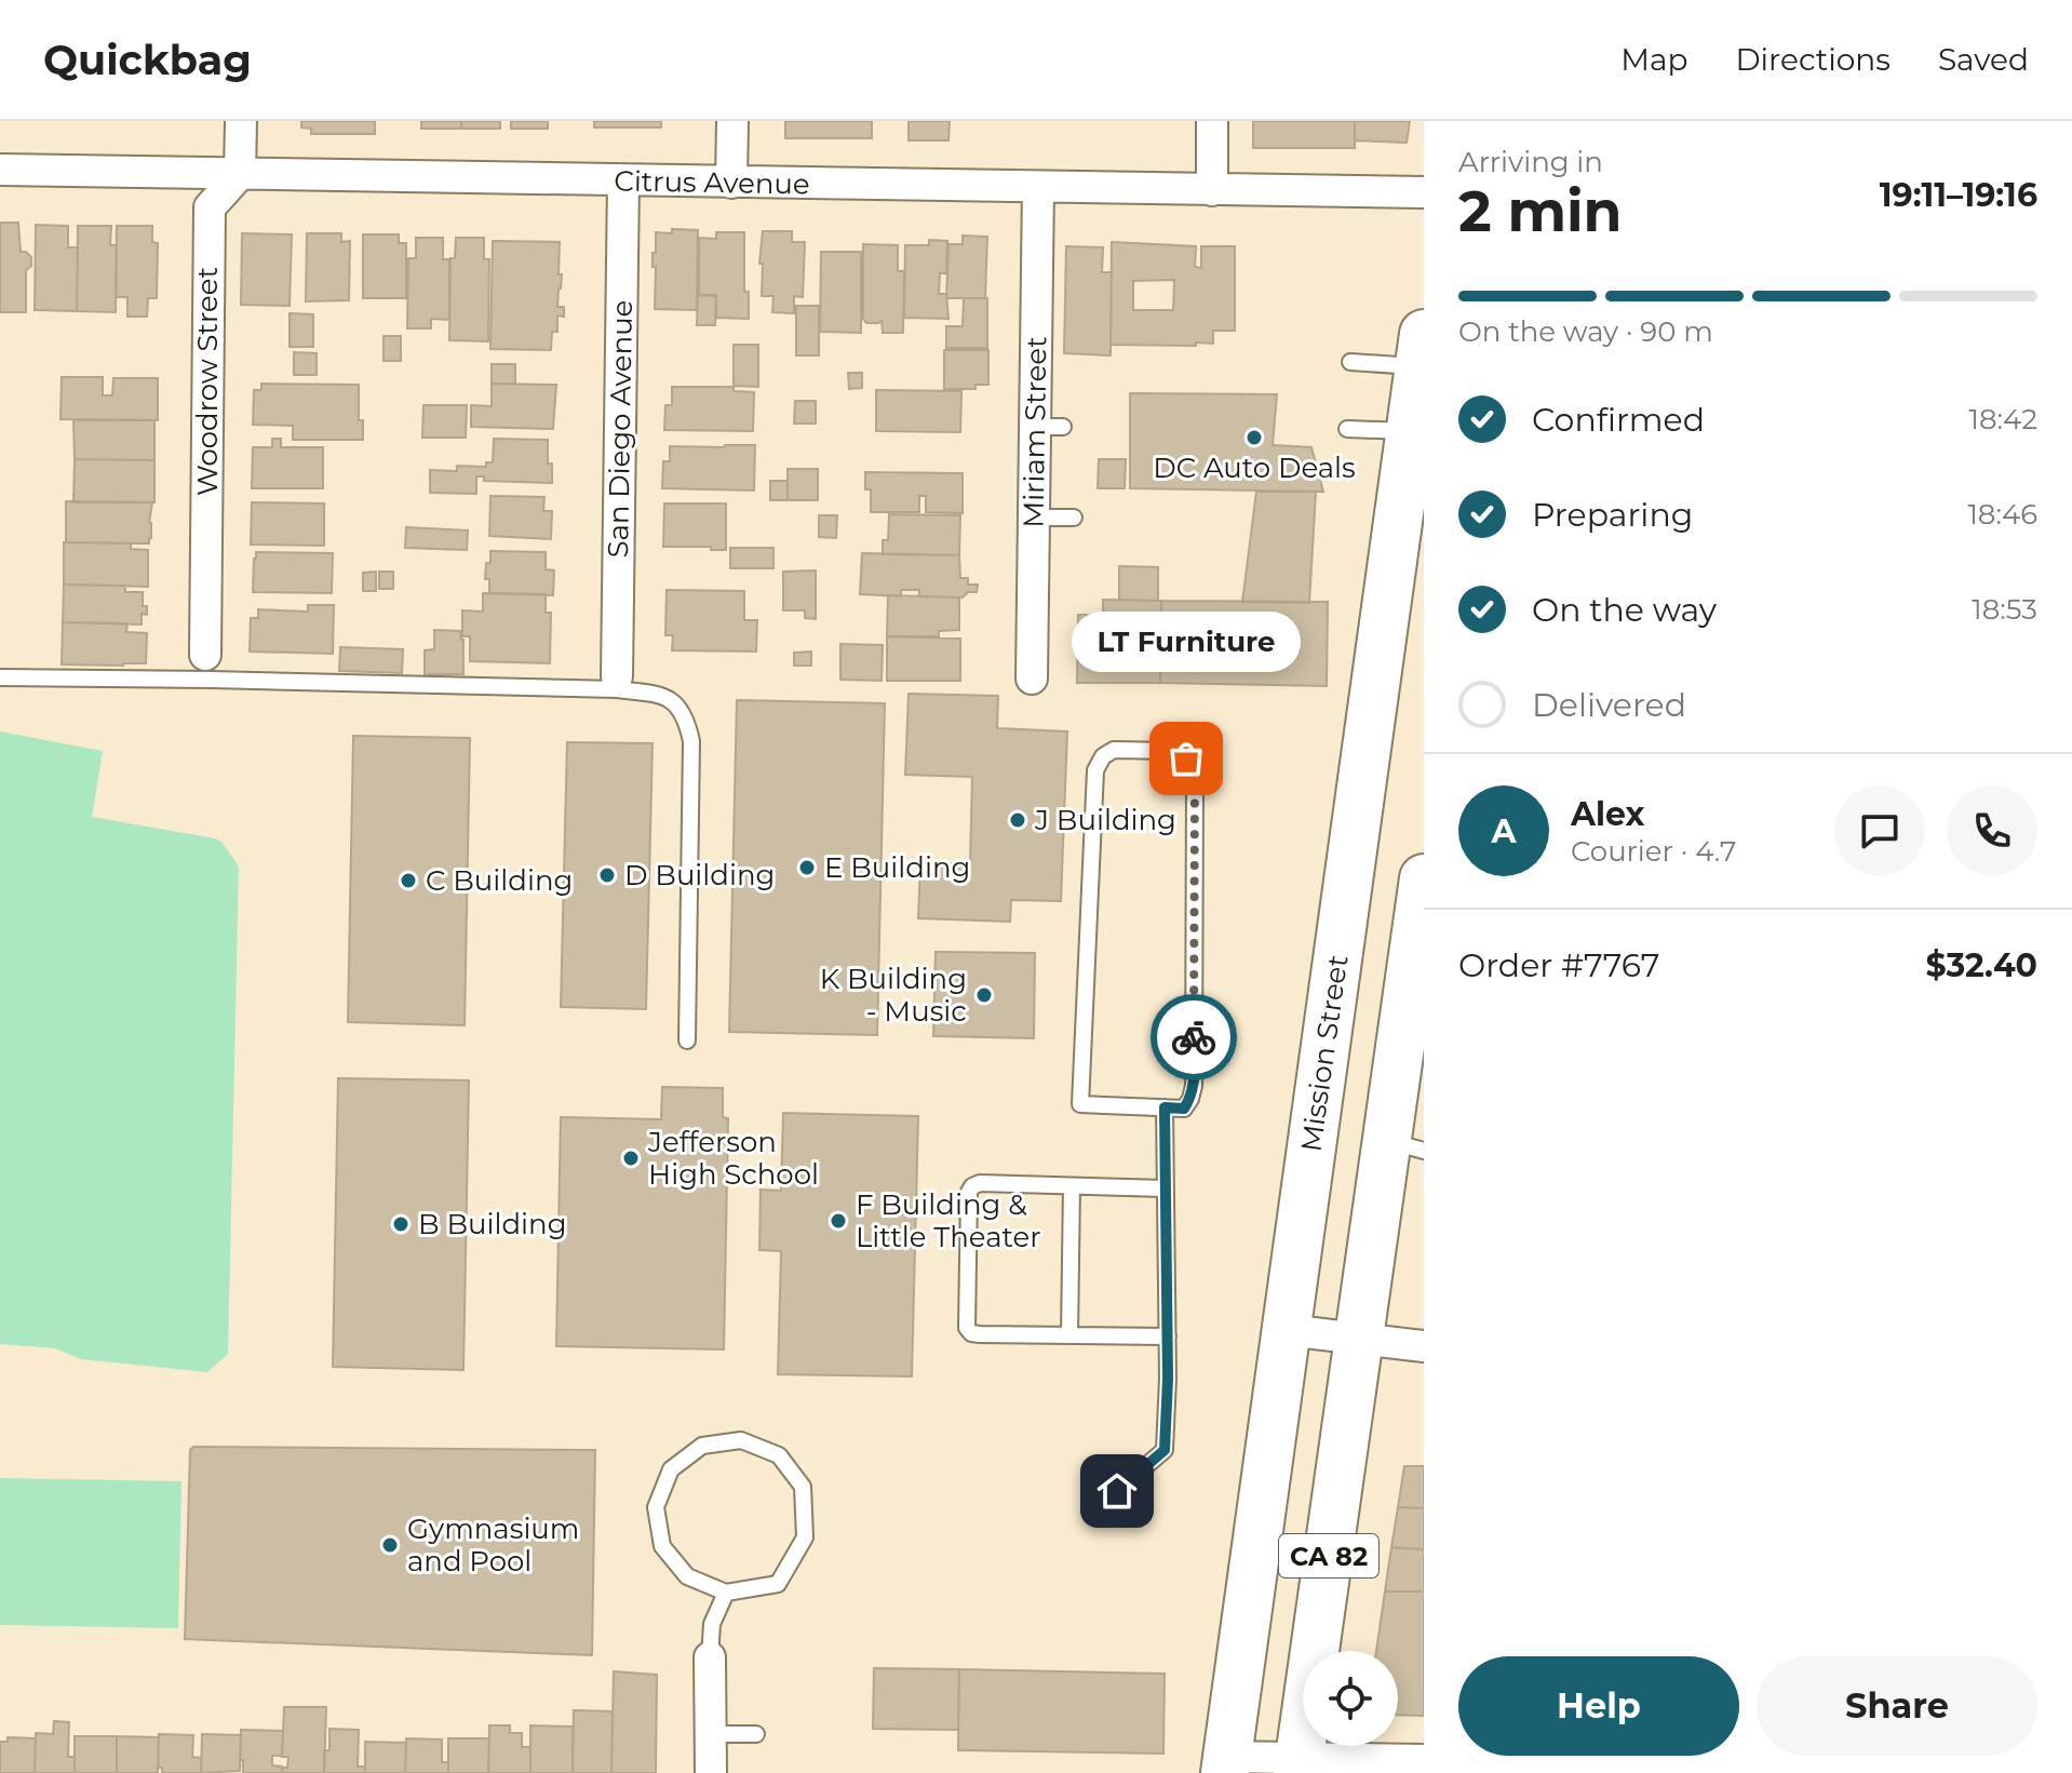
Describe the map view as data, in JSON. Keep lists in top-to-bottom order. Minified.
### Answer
{"streets":{"main road":["Mission Street","CA 82"],"street":["Citrus Avenue","Woodrow Street","San Diego Avenue","Miriam Street"]},"crossings":[["Citrus Avenue","Woodrow Street"],["Citrus Avenue","San Diego Avenue"],["Citrus Avenue","Miriam Street"]],"places":["DC Auto Deals","LT Furniture","J Building","E Building","D Building","C Building","K Building - Music","Jefferson High School","F Building & Little Theater","B Building","Gymnasium and Pool"],"page":{"header":"Quickbag","nav":["Map","Directions","Saved"],"heading":["2 min","Arriving in","19:11–19:16"],"panel":["Alex","Courier · 4.7","Order #7767","$32.40"],"bar":"On the way · 90 m","list":[["Confirmed","18:42"],["Preparing","18:46"],["On the way","18:53"],"Delivered"],"bubble":"LT Furniture","round":"A","buttons":["Help","Share"]}}
